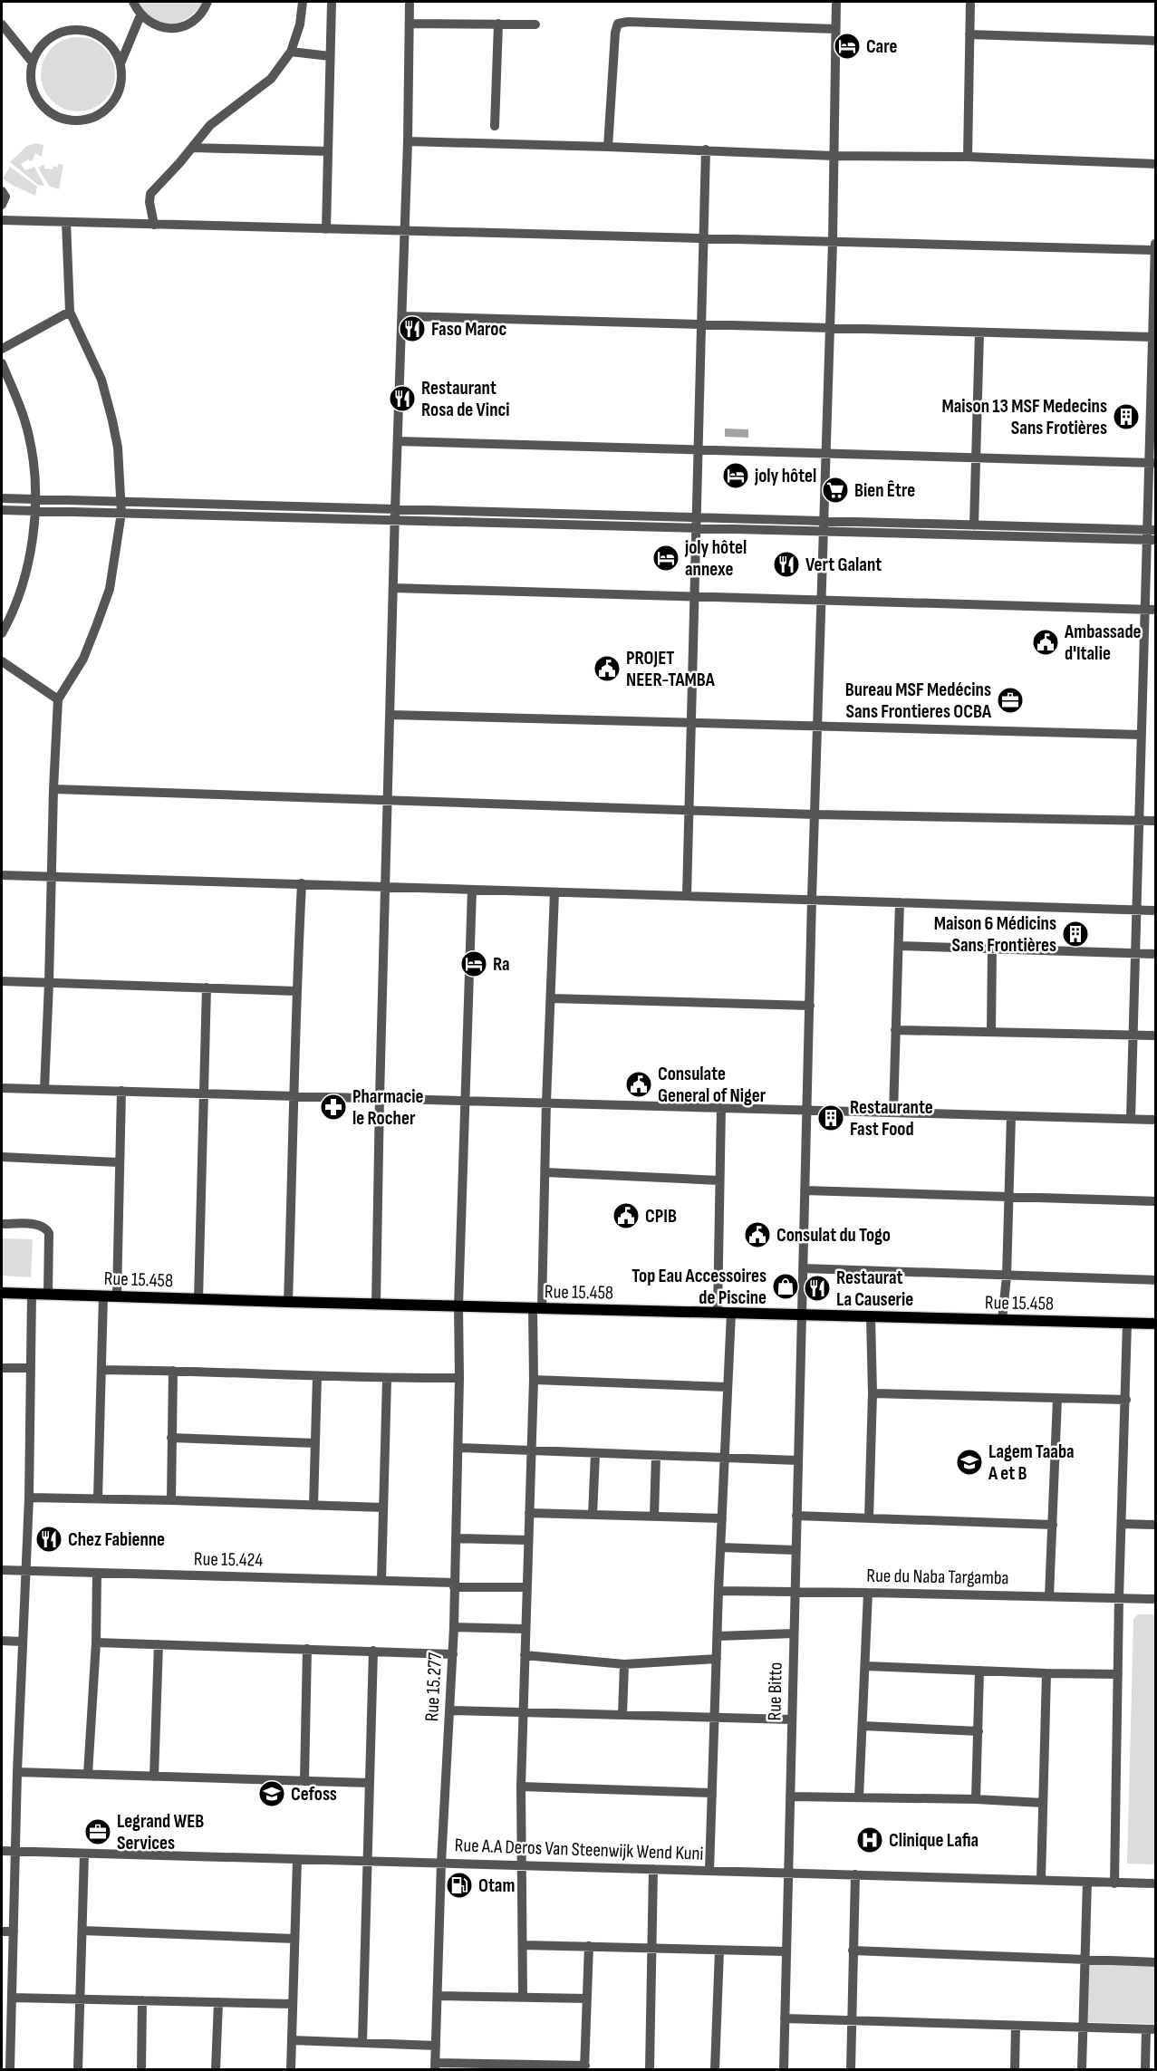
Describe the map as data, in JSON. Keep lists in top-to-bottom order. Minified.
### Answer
{"streets":{"main road":["Rue 15.458"],"street":["Rue 15.424","Rue du Naba Targamba","Rue 15.277","Rue Bitto","Rue A.A Deros Van Steenwijk Wend Kuni"]},"crossings":[["Rue 15.458","Rue 15.277"],["Rue 15.458","Rue Bitto"],["Rue 15.424","Rue 15.277"],["Rue du Naba Targamba","Rue Bitto"],["Rue 15.277","Rue A.A Deros Van Steenwijk Wend Kuni"],["Rue Bitto","Rue A.A Deros Van Steenwijk Wend Kuni"]],"places":{"hotel":["Care","joly hôtel","joly hôtel annexe","Ra"],"restaurant":["Faso Maroc","Restaurant Rosa de Vinci","Vert Galant","Restaurat La Causerie","Chez Fabienne"],"building":["Maison 13 MSF Medecins Sans Frotières","Maison 6 Médicins Sans Frontières","Restaurante Fast Food"],"supermarket":["Bien Être"],"public building":["Ambassade d'Italie","PROJET NEER-TAMBA","Consulate General of Niger","CPIB","Consulat du Togo"],"office":["Bureau MSF Medécins Sans Frontieres OCBA","Legrand WEB Services"],"pharmacy":["Pharmacie le Rocher"],"shop":["Top Eau Accessoires de Piscine"],"school or university":["Lagem Taaba A et B","Cefoss"],"hospital":["Clinique Lafia"],"fuel station":["Otam"]}}
